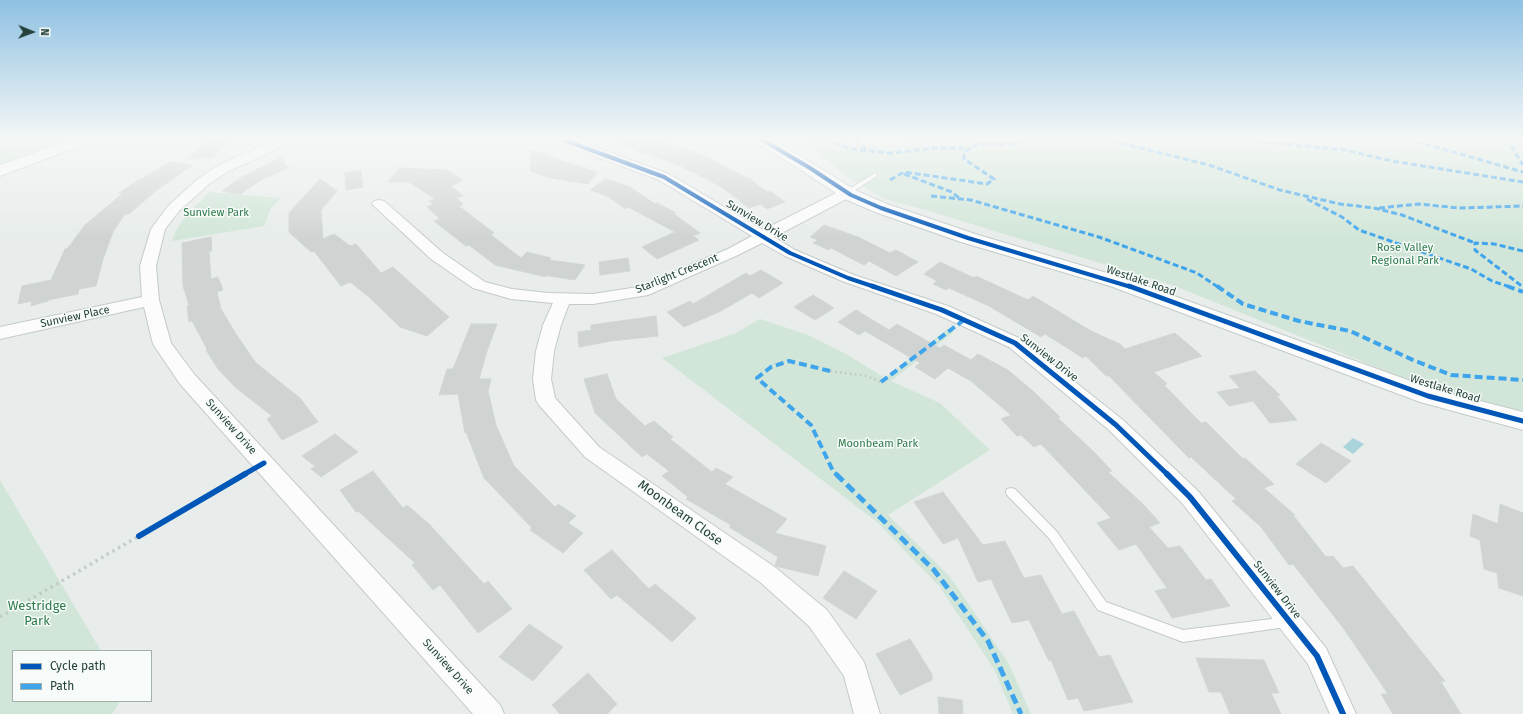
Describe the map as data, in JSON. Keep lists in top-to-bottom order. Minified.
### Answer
{"streets":{"street":["Sunview Drive","Starlight Crescent","Westlake Road","Sunview Place","Moonbeam Close"]},"crossings":[["Sunview Drive","Starlight Crescent"],["Sunview Drive","Sunview Place"],["Starlight Crescent","Westlake Road"],["Starlight Crescent","Moonbeam Close"]],"parks":["Sunview Park","Rose Valley Regional Park","Moonbeam Park","Westridge Park"],"legend":["Cycle path","Path"],"north":"right"}
